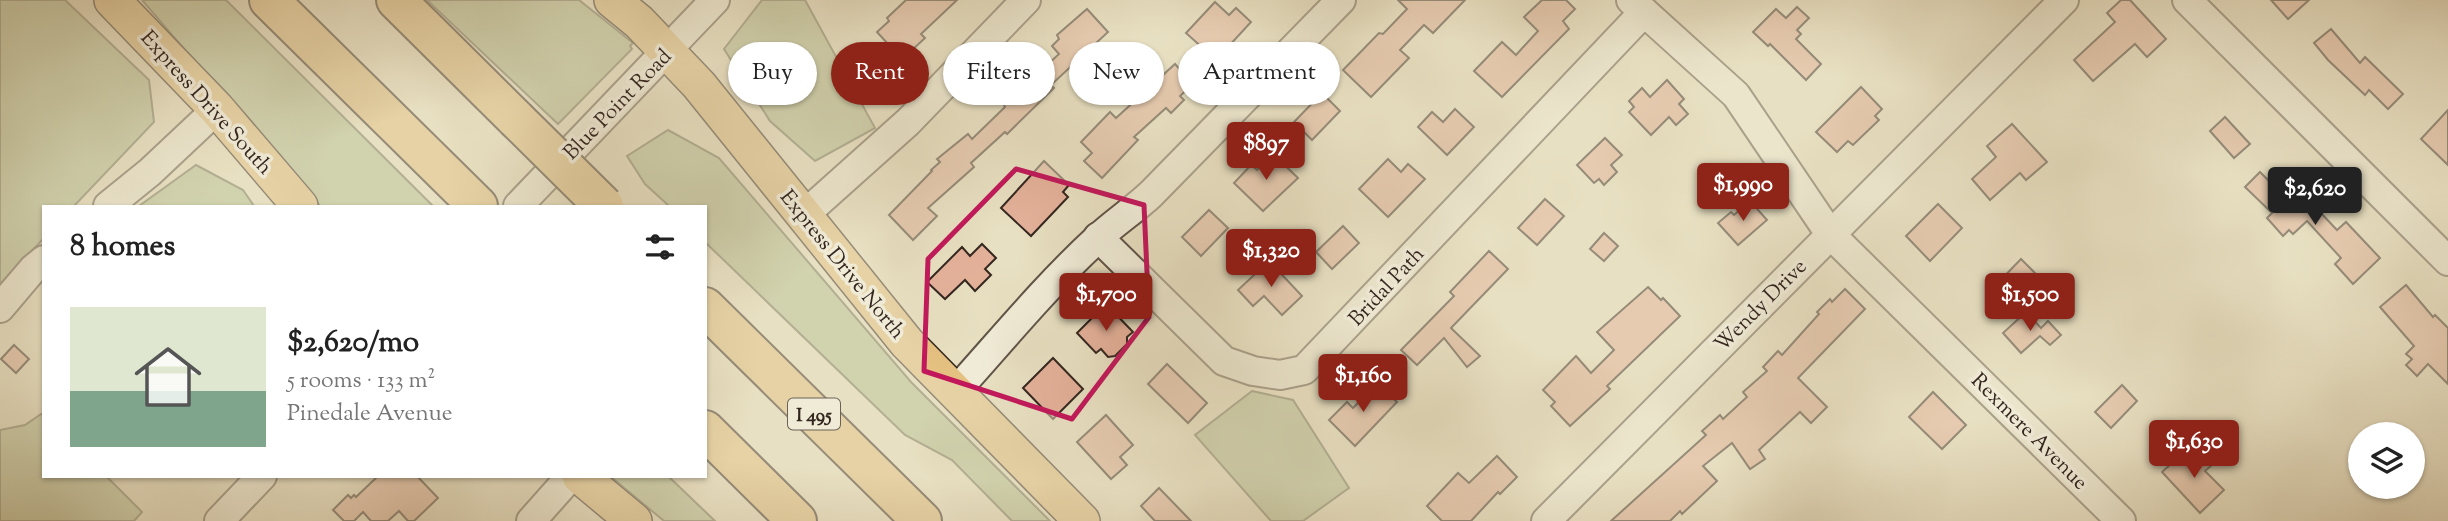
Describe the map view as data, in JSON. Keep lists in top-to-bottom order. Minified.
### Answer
{"streets":{"highway":["I 495"],"main road":["Express Drive South","Express Drive North"],"street":["Blue Point Road","Bridal Path","Wendy Drive","Rexmere Avenue"]},"crossings":[["Blue Point Road","Express Drive North"],["Bridal Path","Rexmere Avenue"],["Wendy Drive","Rexmere Avenue"]],"page":{"chip":["Buy","Rent","Filters","New","Apartment"],"price":["$897","$1,990","$2,620","$1,320","$1,700","$1,500","$1,160","$1,630"],"heading":"8 homes","list":[{"name":"$2,620/mo","note":"5 rooms · 133 m² · Pinedale Avenue"}]}}
